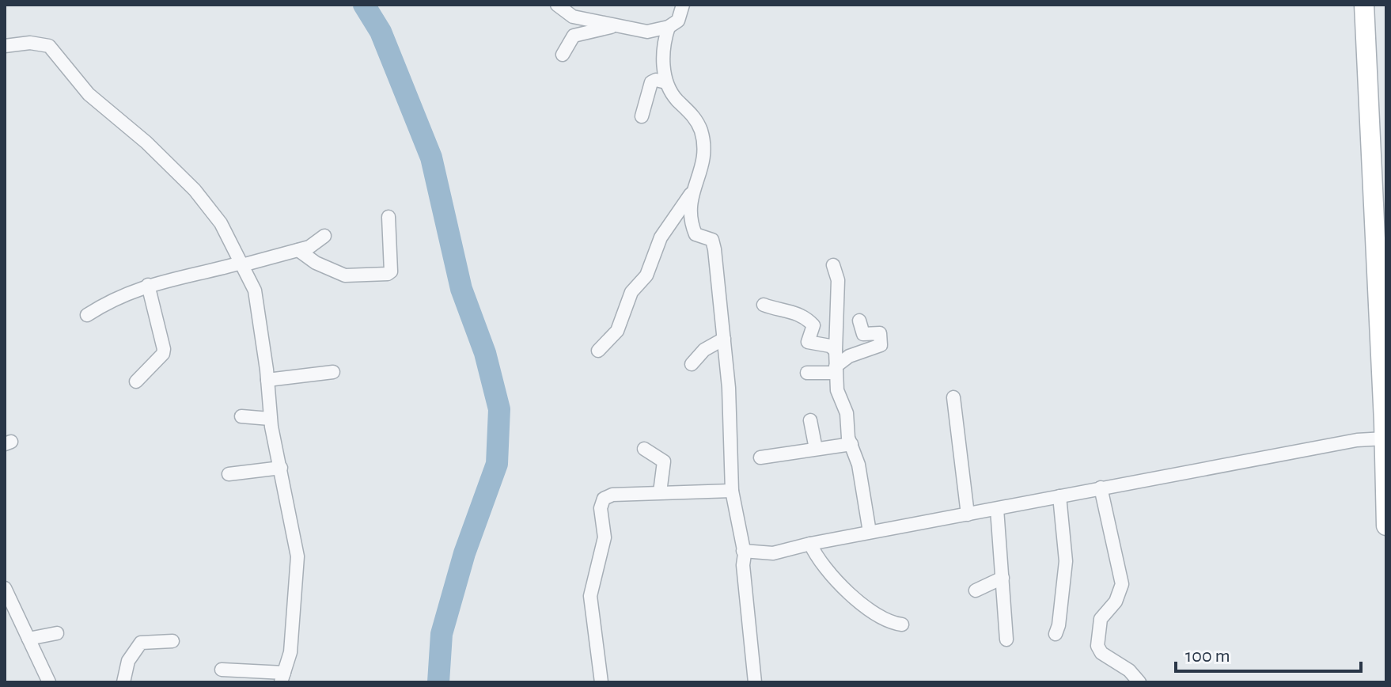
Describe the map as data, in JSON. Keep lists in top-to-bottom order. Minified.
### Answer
{"scale_bar":"100 m"}
